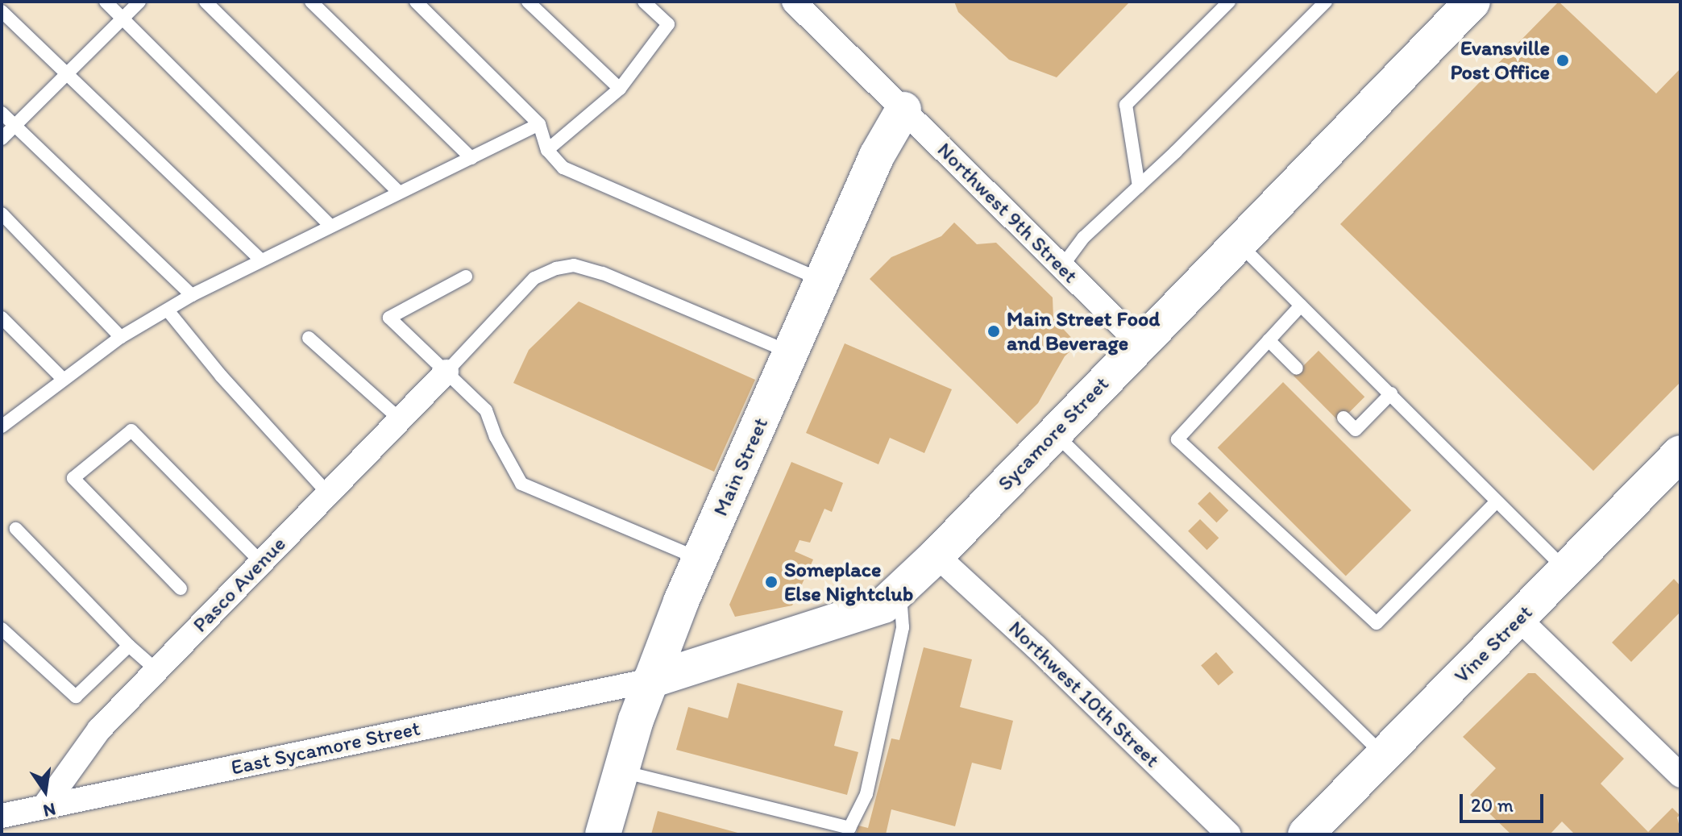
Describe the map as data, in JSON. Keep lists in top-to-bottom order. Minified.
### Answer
{"streets":{"main road":["Sycamore Street","Main Street","Vine Street"],"street":["Northwest 9th Street","Pasco Avenue","Northwest 10th Street","East Sycamore Street"]},"crossings":[["Northwest 9th Street","Sycamore Street"],["Northwest 9th Street","Main Street"],["Sycamore Street","Main Street"],["Sycamore Street","Northwest 10th Street"],["Sycamore Street","East Sycamore Street"],["Main Street","East Sycamore Street"],["Pasco Avenue","East Sycamore Street"]],"places":["Evansville Post Office","Main Street Food and Beverage","Someplace Else Nightclub"],"scale_bar":"20 m","north":"bottom"}
